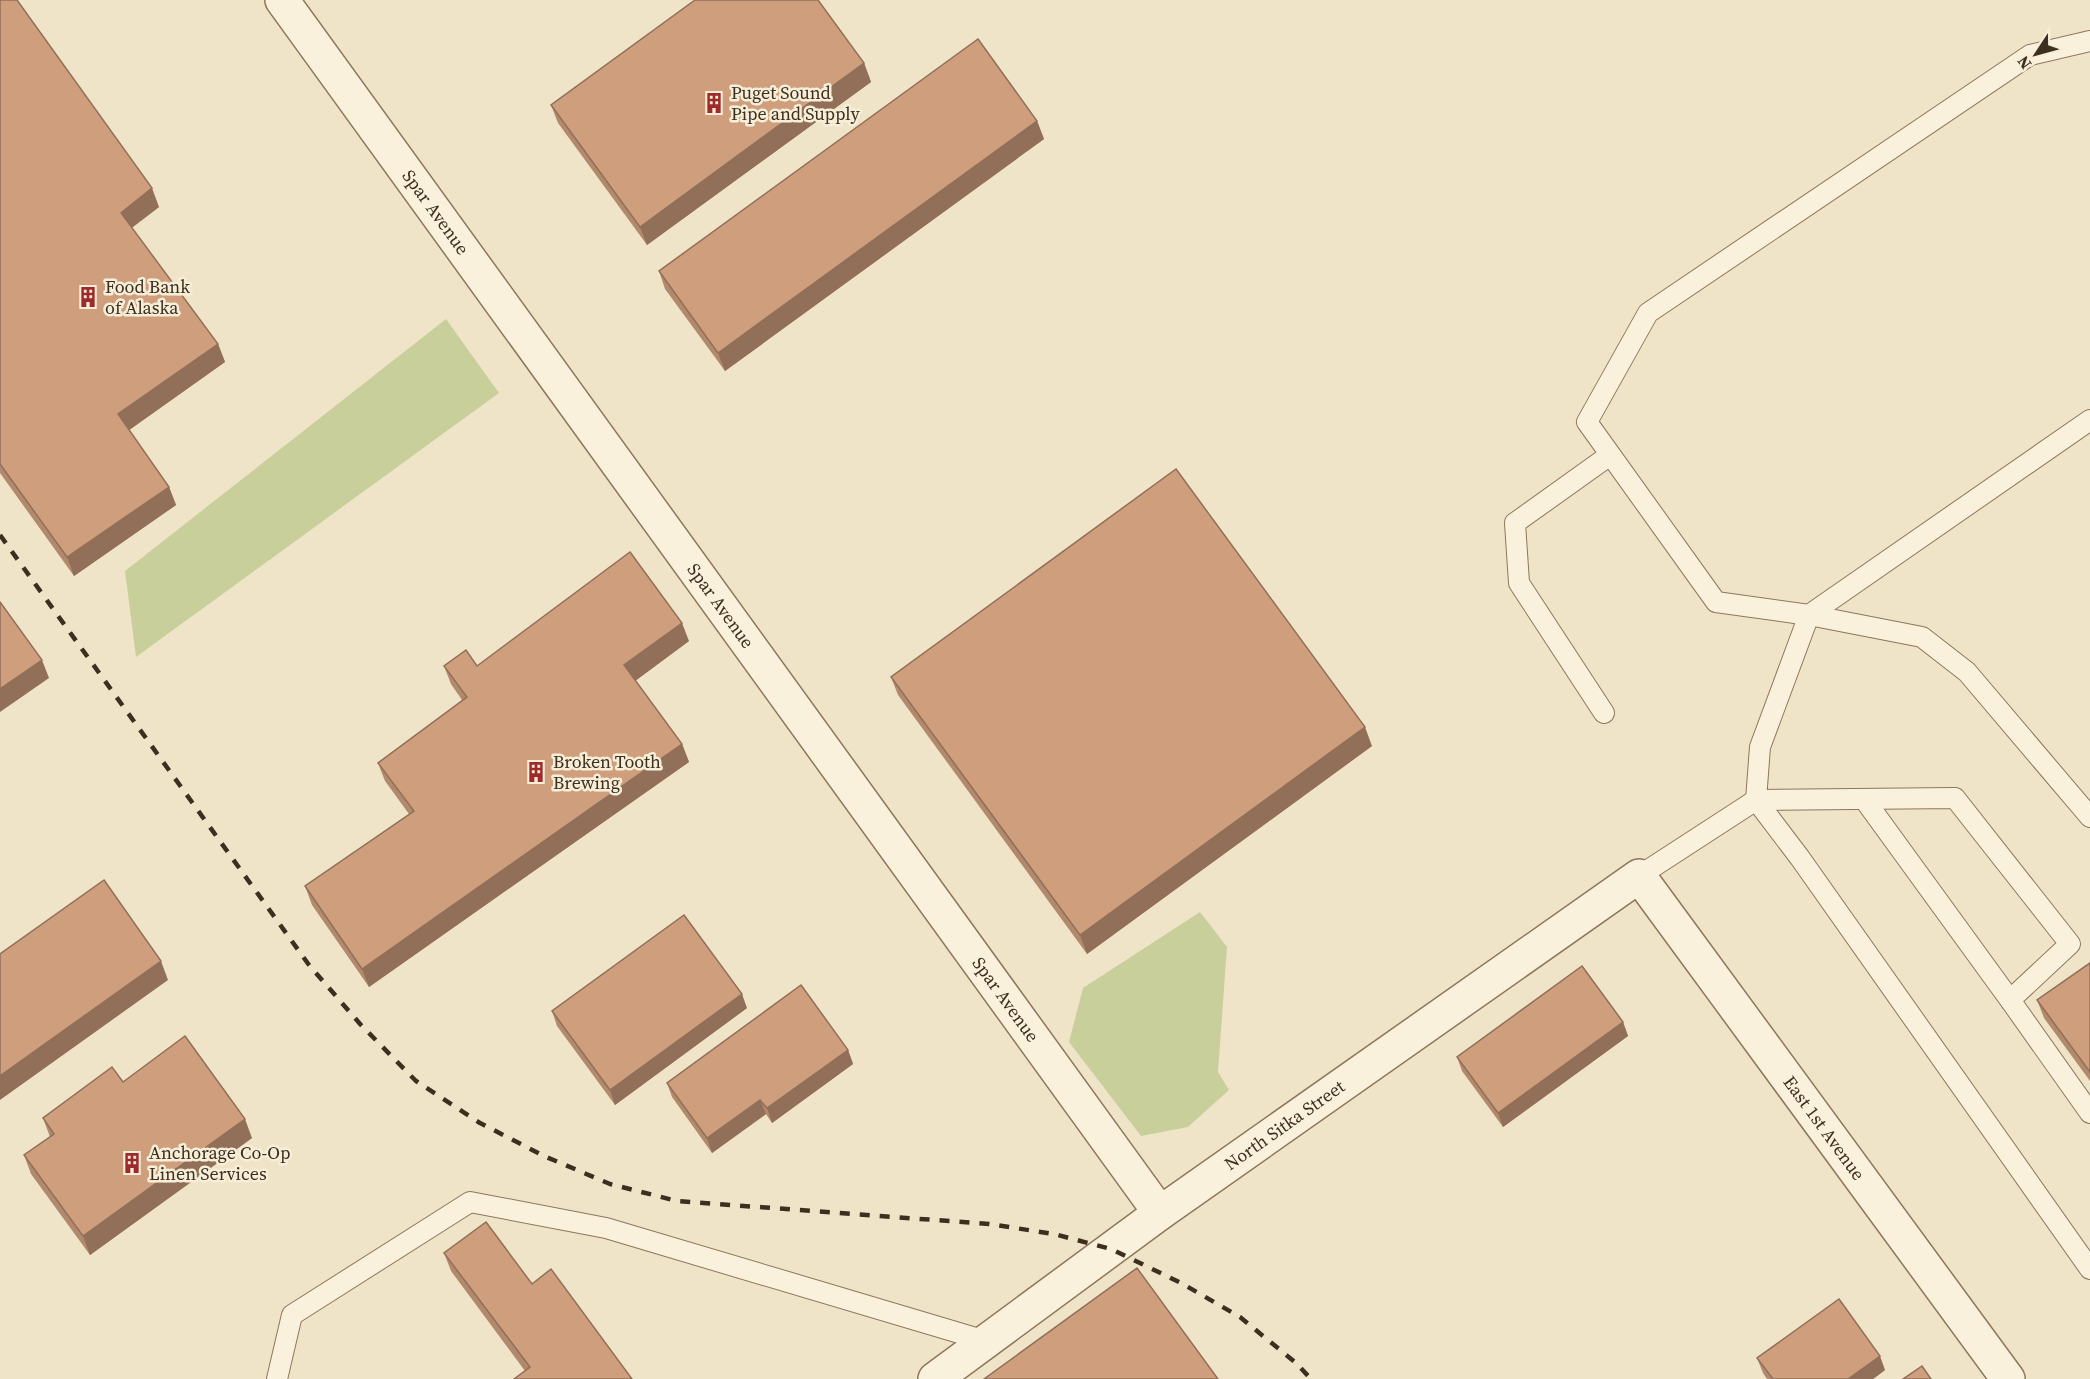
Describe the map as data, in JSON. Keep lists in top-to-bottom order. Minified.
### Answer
{"streets":{"street":["Spar Avenue","North Sitka Street","East 1st Avenue"]},"crossings":[["Spar Avenue","North Sitka Street"],["North Sitka Street","East 1st Avenue"]],"places":{"building":["Puget Sound Pipe and Supply","Food Bank of Alaska","Broken Tooth Brewing","Anchorage Co-Op Linen Services"]},"north":"bottom left"}
